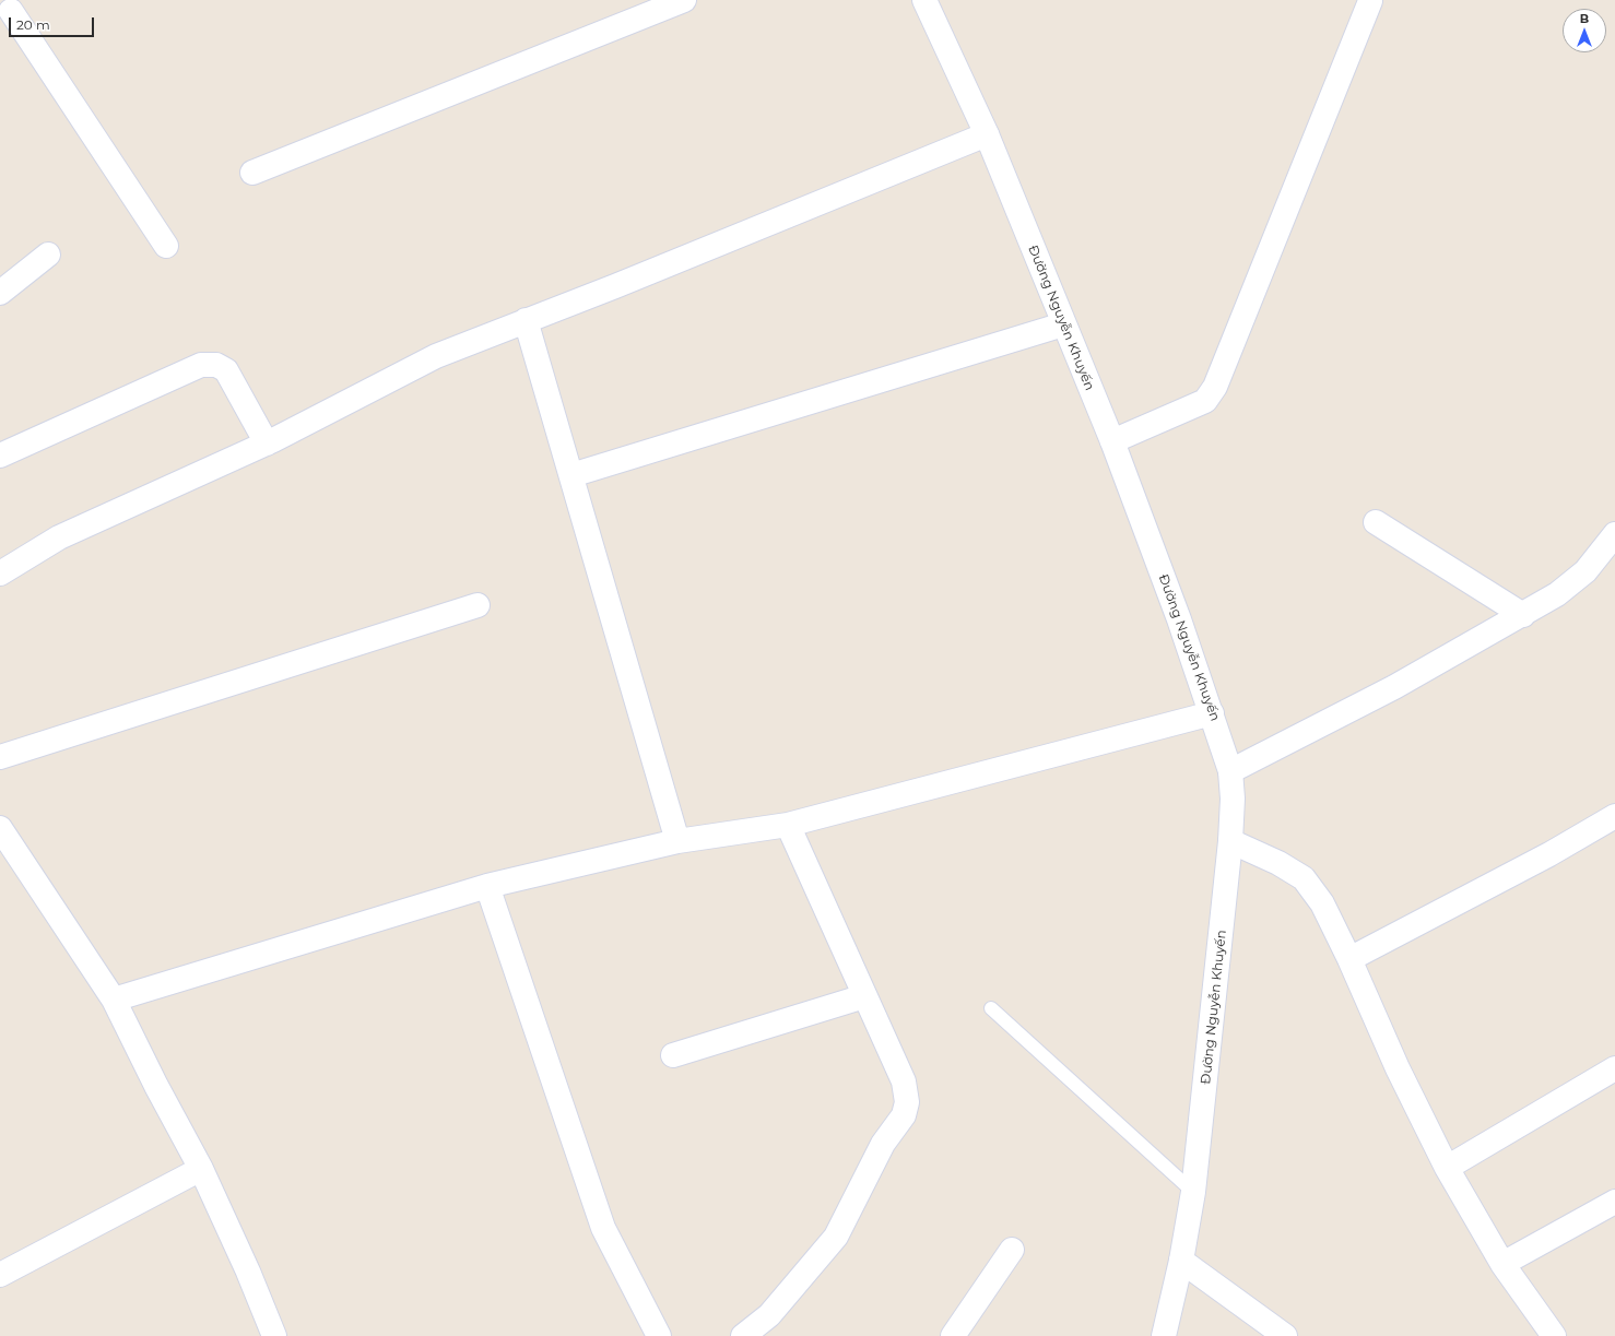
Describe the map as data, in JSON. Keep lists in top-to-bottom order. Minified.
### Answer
{"streets":{"street":["Đường Nguyễn Khuyến"]},"scale_bar":"20 m","north":"top"}
